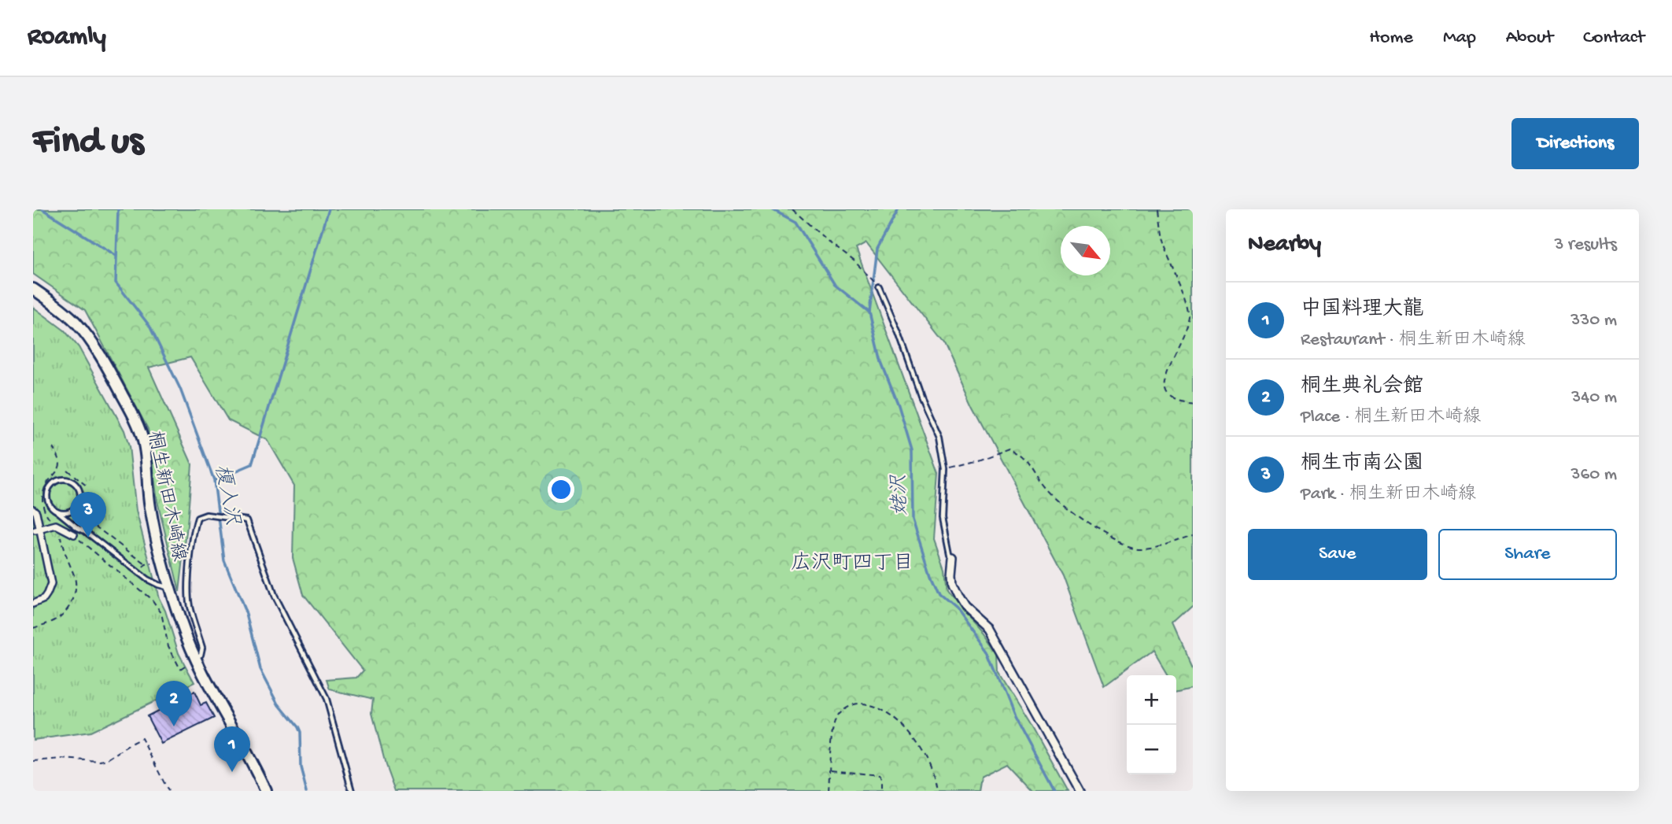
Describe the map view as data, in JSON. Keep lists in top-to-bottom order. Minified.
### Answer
{"streets":{"main road":["桐生新田木崎線"]},"districts":["広沢町四丁目"],"water":["榎入沢","姥沢"],"north":"bottom right","page":{"header":"Roamly","nav":["Home","Map","About","Contact"],"buttons":["Directions",["Save","Share"]],"title":"Find us","heading":["Nearby","3 results"],"list":[{"mark":"1","name":"中国料理大龍","note":"Restaurant · 桐生新田木崎線","value":"330 m"},{"mark":"2","name":"桐生典礼会館","note":"Place · 桐生新田木崎線","value":"340 m"},{"mark":"3","name":"桐生市南公園","note":"Park · 桐生新田木崎線","value":"360 m"}],"pins":["3","2","1"],"map_buttons":["+","−"]}}
